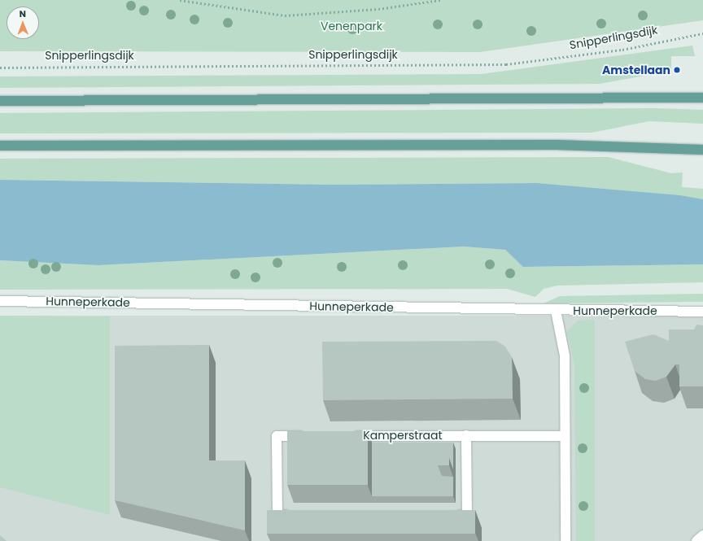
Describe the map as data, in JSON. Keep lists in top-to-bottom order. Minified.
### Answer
{"streets":{"street":["Hunneperkade","Kamperstraat"],"path":["Snipperlingsdijk"]},"parks":["Venenpark"],"places":["Amstellaan"],"north":"top"}
